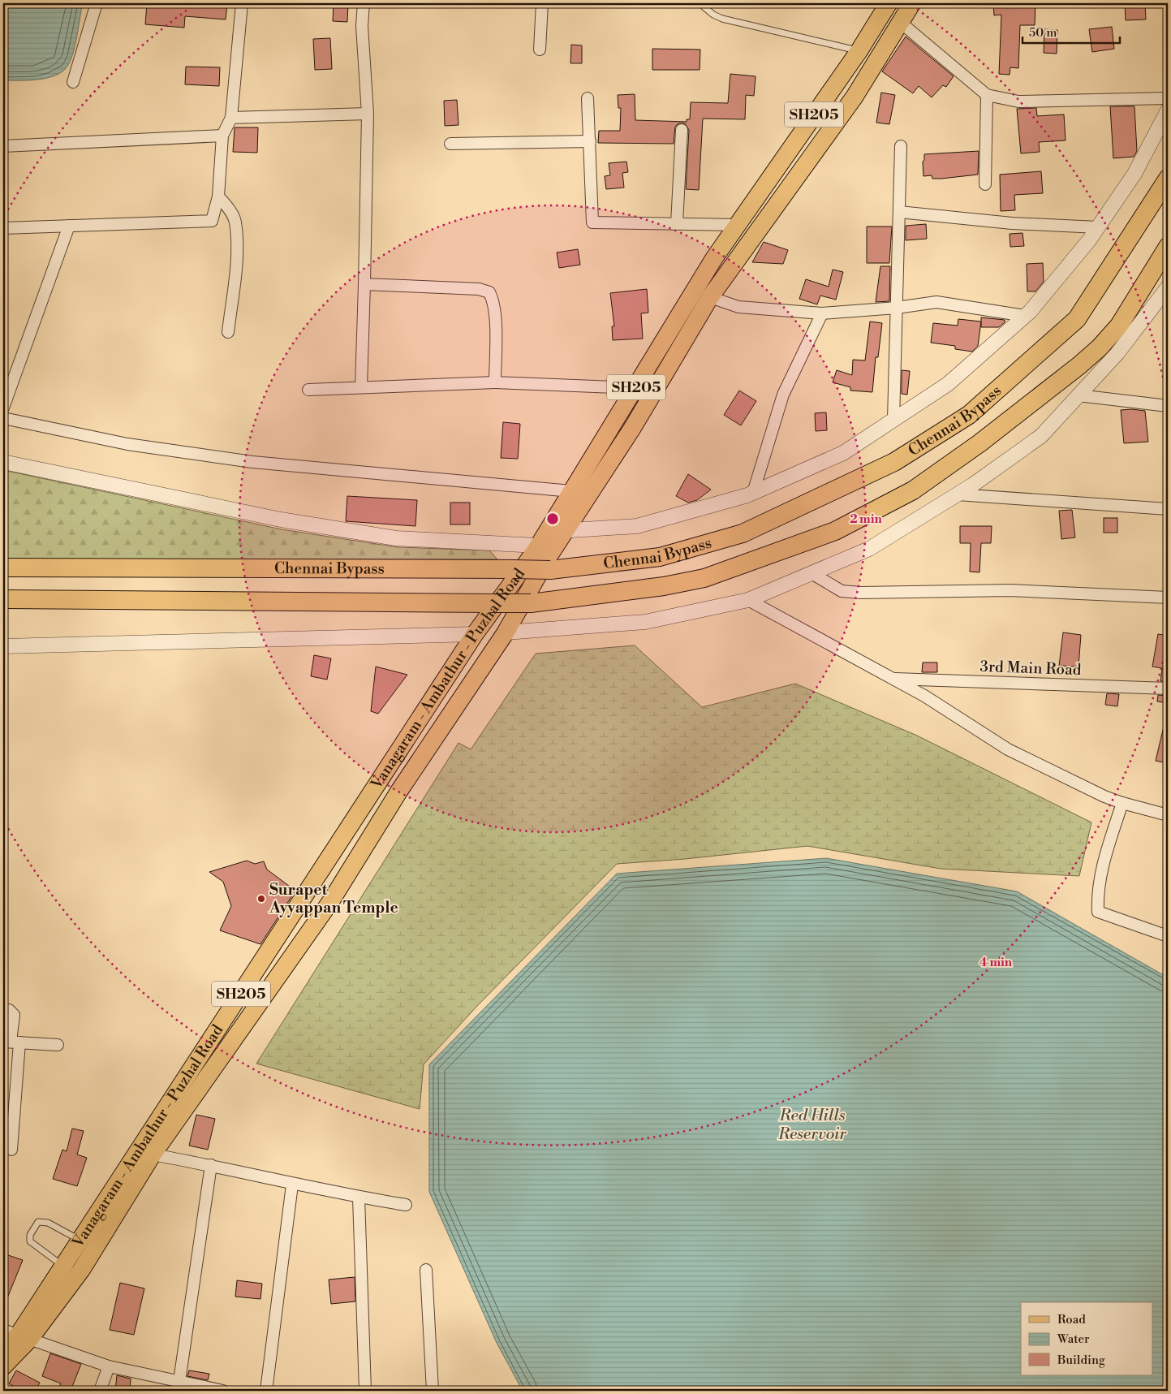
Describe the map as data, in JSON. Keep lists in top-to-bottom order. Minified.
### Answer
{"streets":{"highway":["Chennai Bypass"],"main road":["SH205","Vanagaram - Ambathur - Puzhal Road"],"street":["3rd Main Road"]},"water":["Red Hills Reservoir"],"places":["Surapet Ayyappan Temple"],"legend":["Road","Water","Building"],"scale_bar":"50 m","rings":["2 min","4 min"]}
